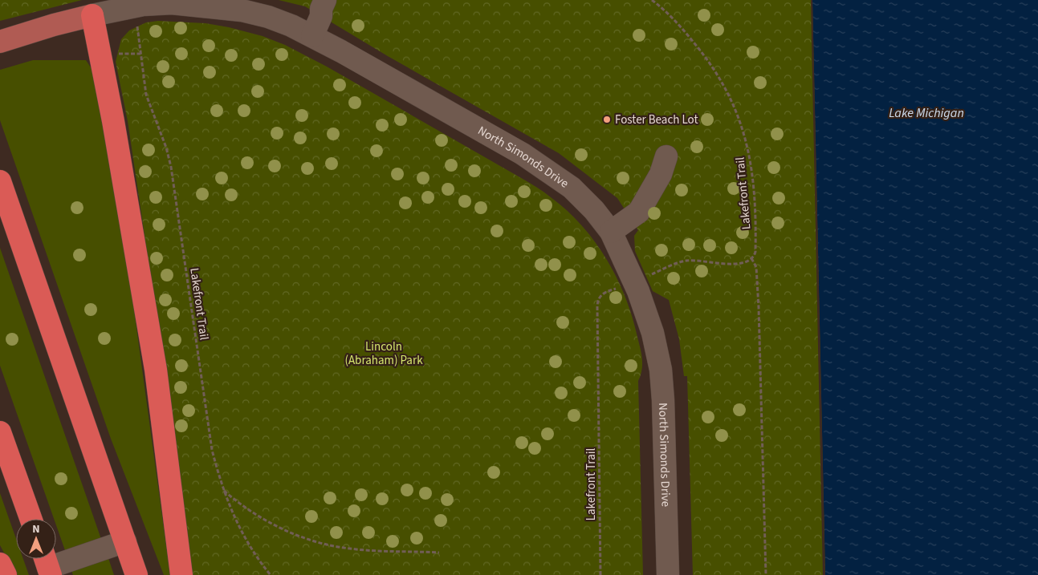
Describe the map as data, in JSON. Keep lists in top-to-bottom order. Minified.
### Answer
{"streets":{"lane":["North Simonds Drive"],"path":["Lakefront Trail"]},"water":["Lake Michigan"],"parks":["Lincoln (Abraham) Park"],"places":["Foster Beach Lot"],"north":"top"}
